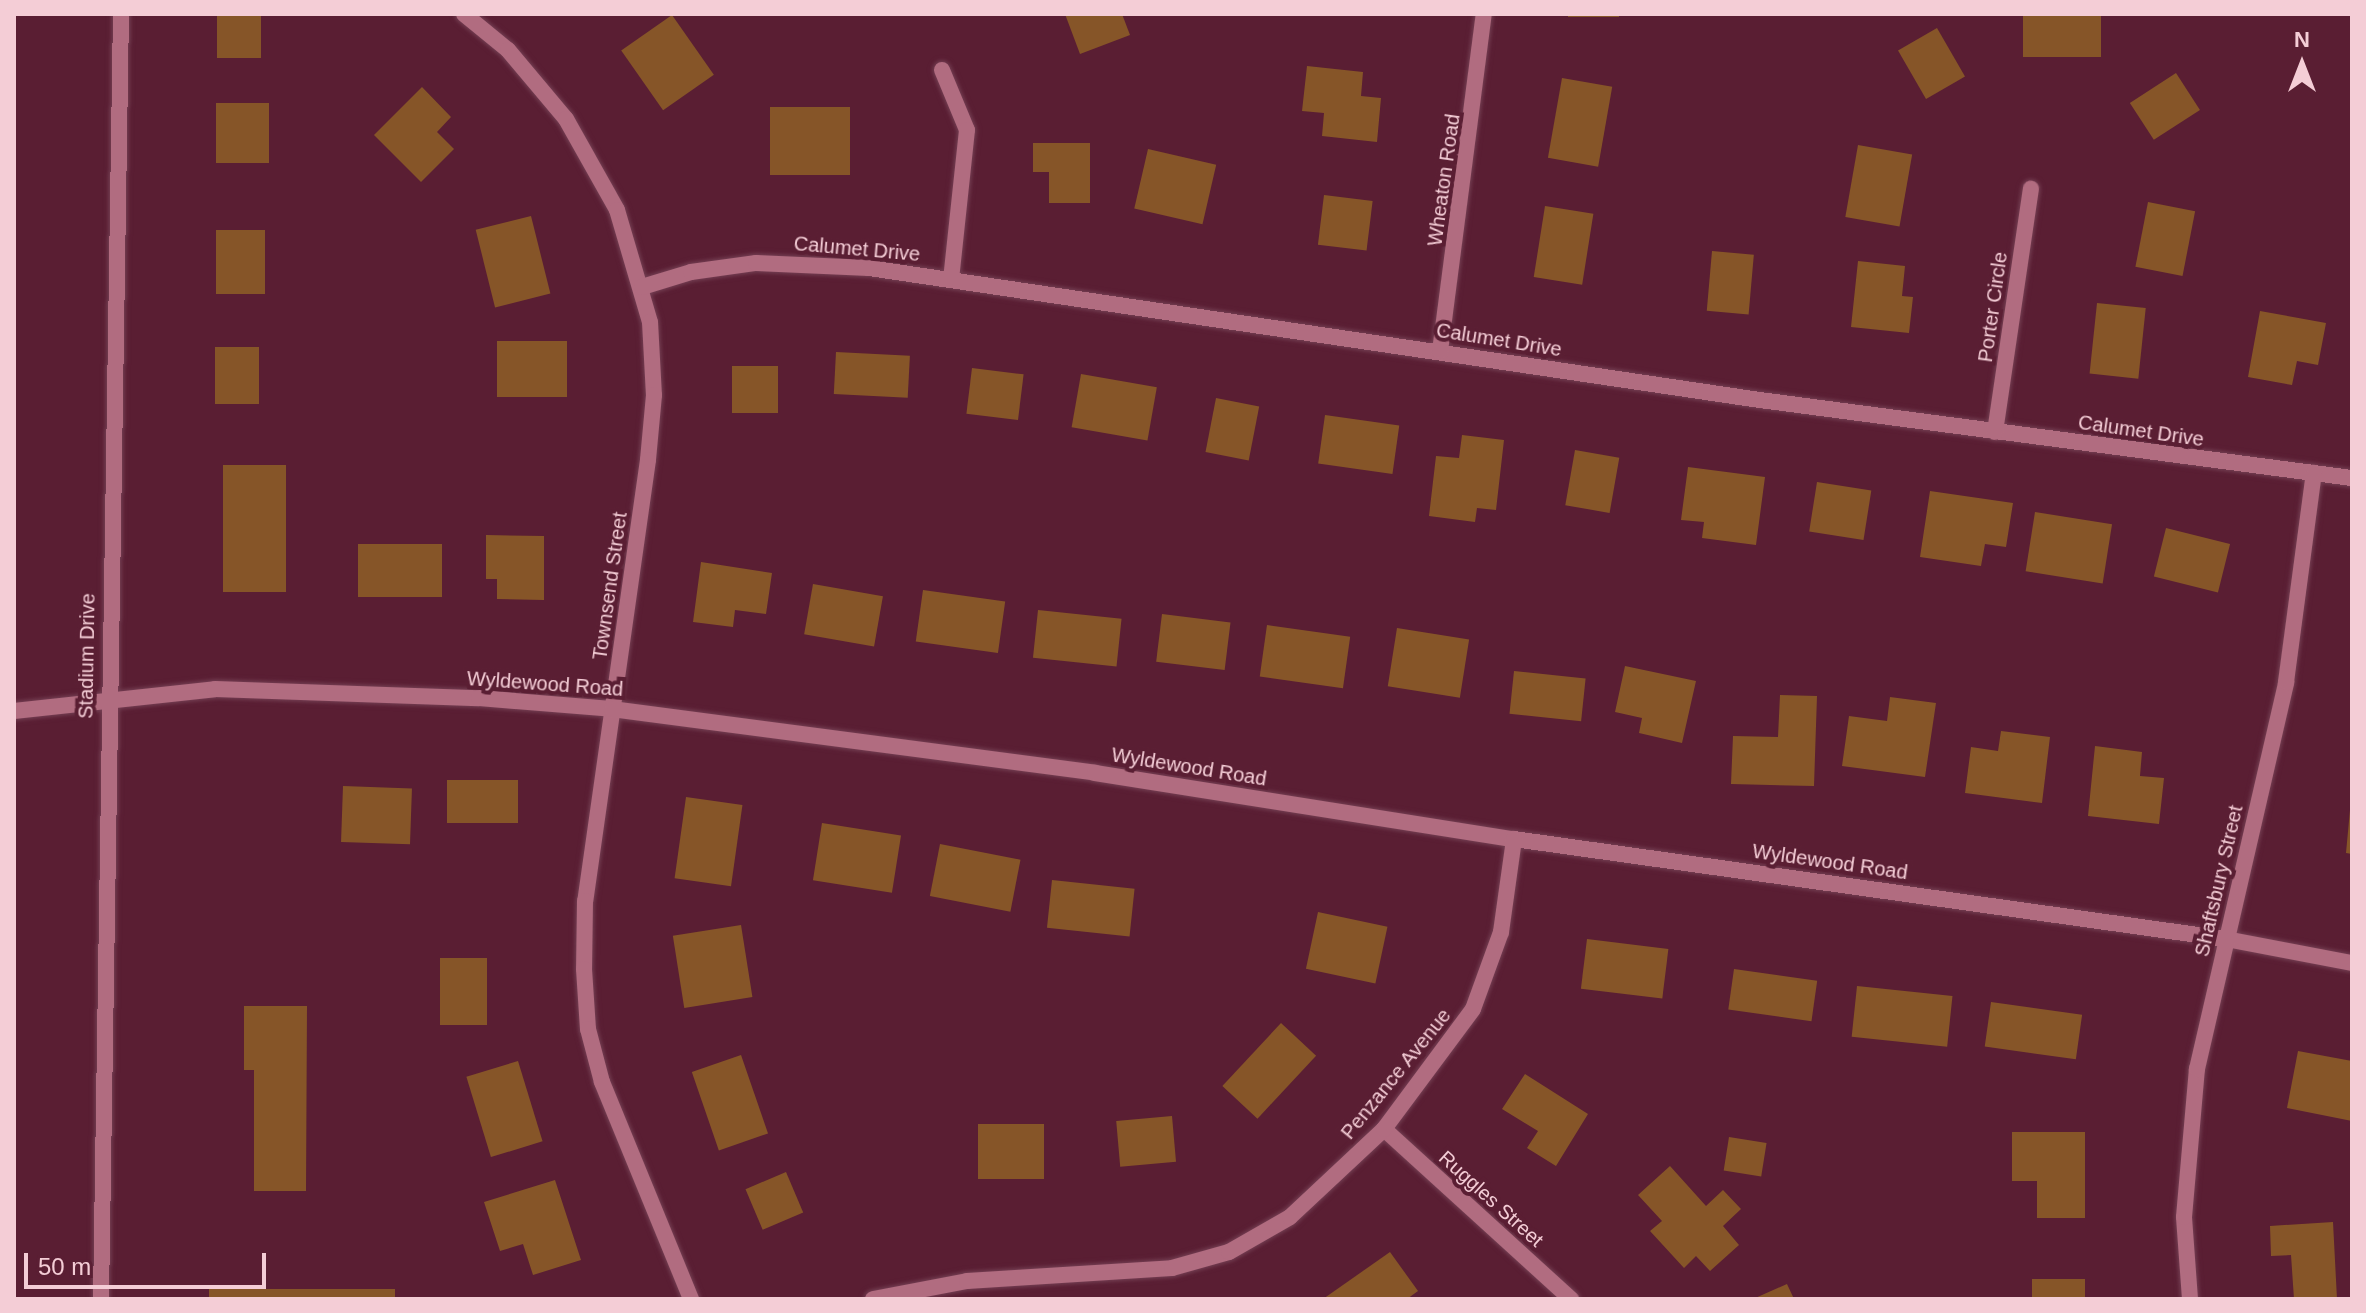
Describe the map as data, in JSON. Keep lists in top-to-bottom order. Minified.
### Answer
{"streets":{"street":["Wheaton Road","Calumet Drive","Porter Circle","Townsend Street","Stadium Drive","Wyldewood Road","Shaftsbury Street","Penzance Avenue","Ruggles Street"]},"crossings":[["Wheaton Road","Calumet Drive"],["Calumet Drive","Porter Circle"],["Calumet Drive","Townsend Street"],["Calumet Drive","Shaftsbury Street"],["Townsend Street","Wyldewood Road"],["Stadium Drive","Wyldewood Road"],["Wyldewood Road","Shaftsbury Street"],["Wyldewood Road","Penzance Avenue"],["Penzance Avenue","Ruggles Street"]],"scale_bar":"50 m","north":"top"}
